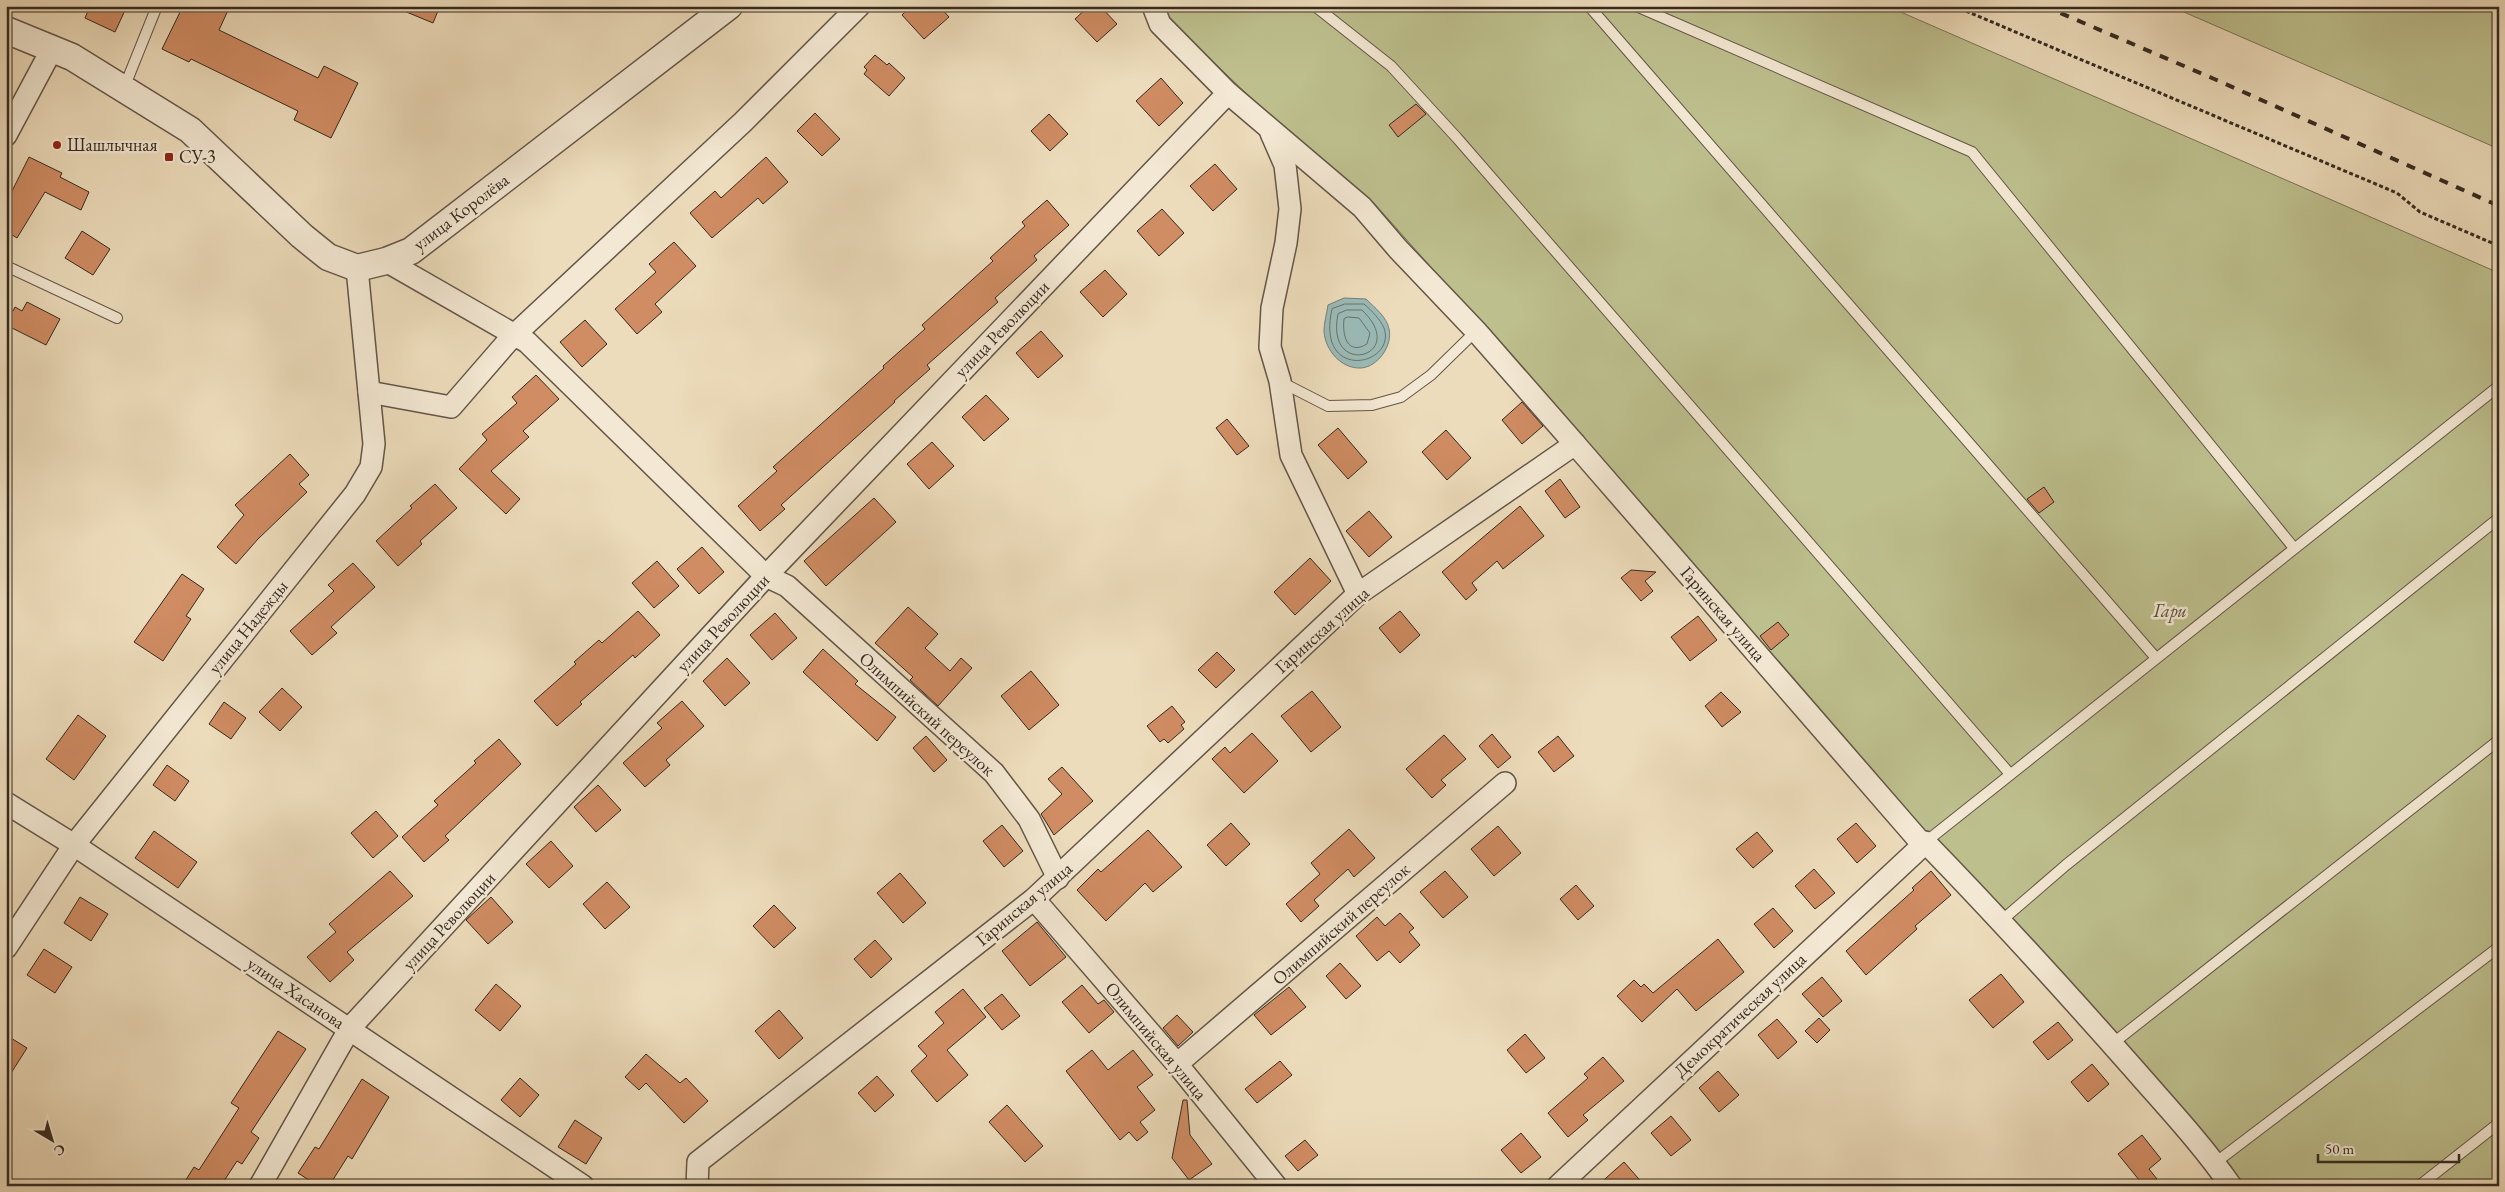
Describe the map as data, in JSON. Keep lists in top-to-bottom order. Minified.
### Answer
{"streets":{"street":["улица Королёва","улица Революции","Гаринская улица","улица Надежды","Олимпийский переулок","улица Хасанова","Демократическая улица","Олимпийская улица"]},"crossings":[["улица Королёва","улица Надежды"],["улица Королёва","Олимпийский переулок"],["улица Революции","Олимпийский переулок"],["улица Революции","улица Хасанова"],["Гаринская улица","Олимпийский переулок"],["Гаринская улица","Демократическая улица"],["Гаринская улица","Олимпийская улица"],["улица Надежды","улица Хасанова"],["Олимпийский переулок","Олимпийская улица"]],"parks":["Гари"],"places":{"other":["Шашлычная"],"transit":["СУ-3"]},"scale_bar":"50 m","north":"bottom right"}
